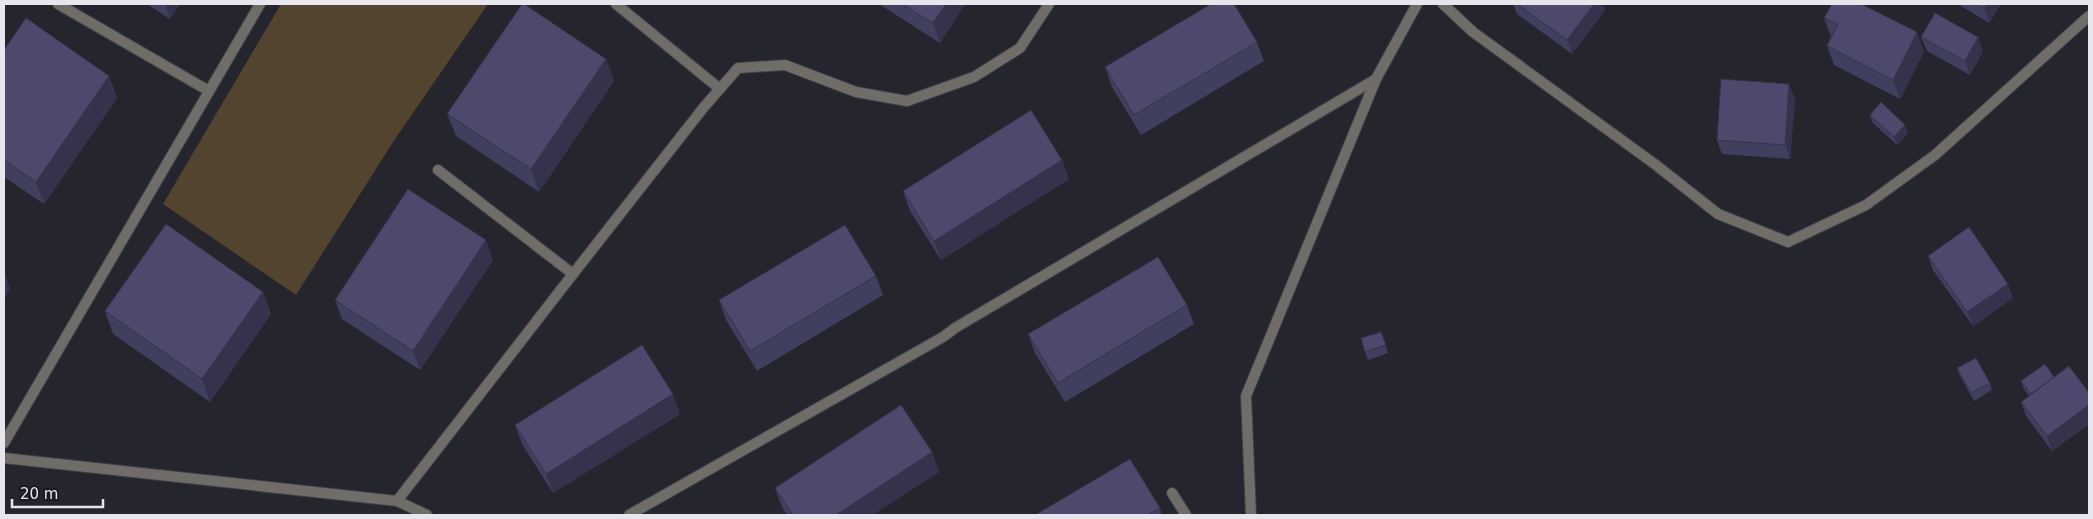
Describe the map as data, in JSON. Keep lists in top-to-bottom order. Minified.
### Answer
{"scale_bar":"20 m"}
